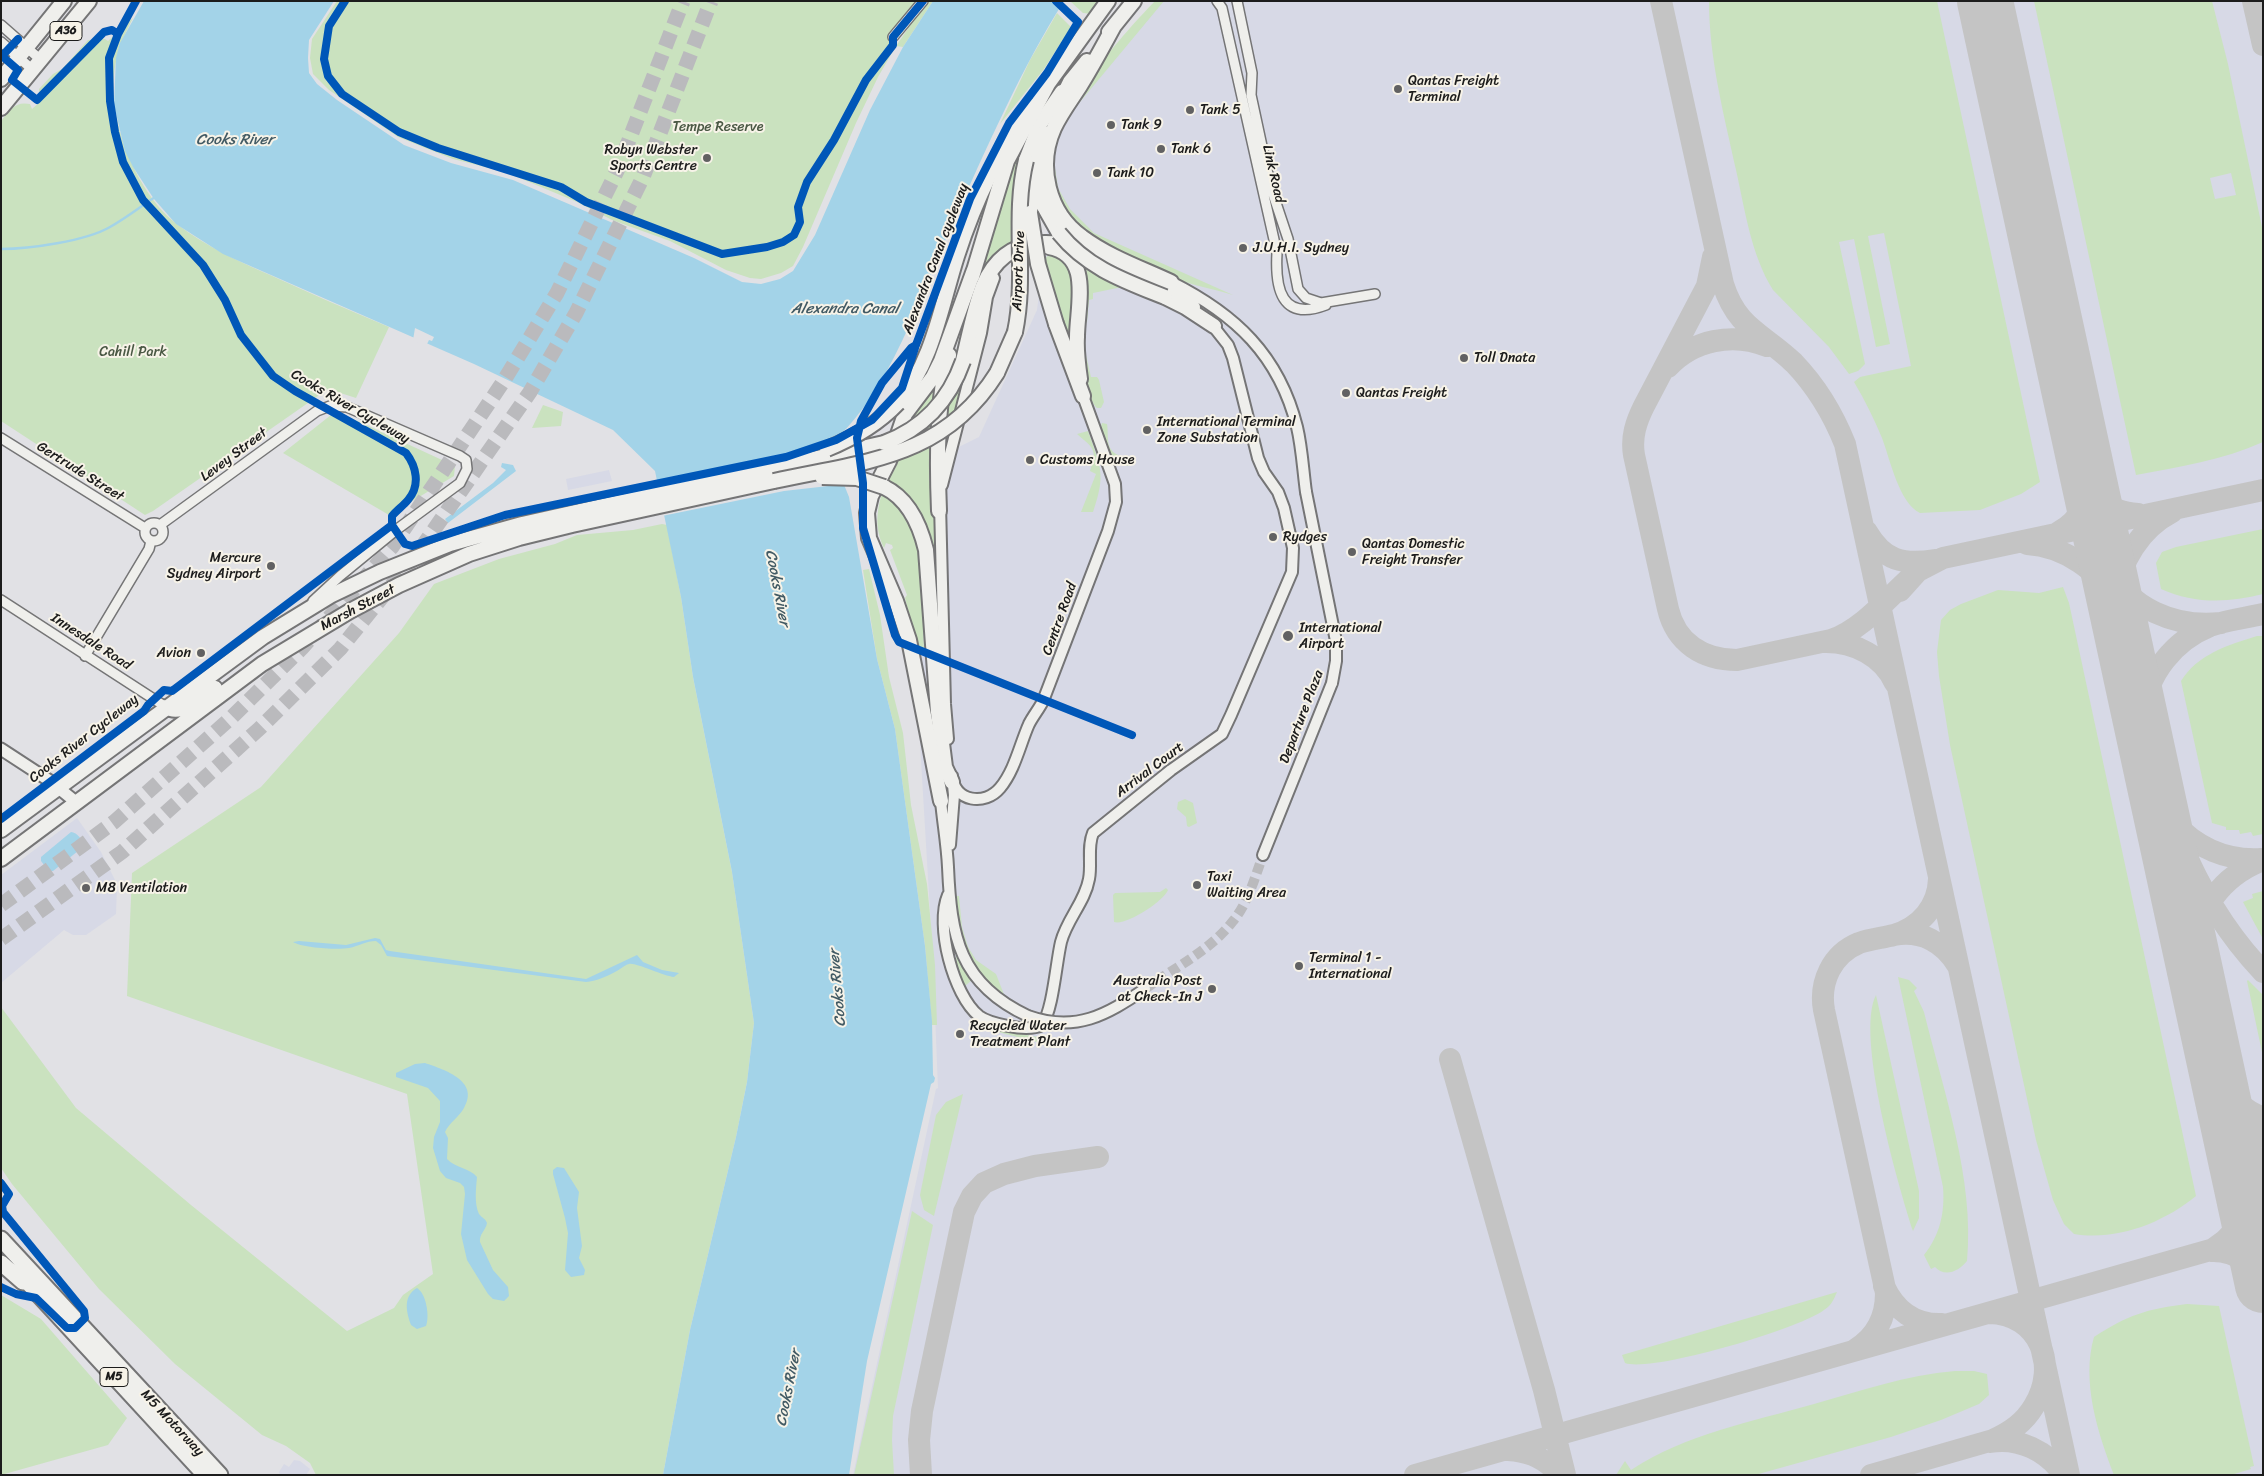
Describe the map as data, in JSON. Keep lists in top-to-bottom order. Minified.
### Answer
{"streets":{"highway":["M5","M5 Motorway"],"main road":["A36","Airport Drive","Marsh Street"],"street":["Link Road","Levey Street","Gertrude Street","Centre Road","Innesdale Road","Departure Plaza","Arrival Court"],"cycle path":["Alexandra Canal cycleway","Cooks River Cycleway"]},"crossings":[["Airport Drive","Marsh Street"],["Levey Street","Gertrude Street"],["Levey Street","Marsh Street"],["Marsh Street","Innesdale Road"]],"water":["Cooks River","Alexandra Canal"],"parks":["Tempe Reserve","Cahill Park"],"places":["Qantas Freight Terminal","Tank 5","Tank 9","Tank 6","Robyn Webster Sports Centre","Tank 10","J.U.H.I. Sydney","Toll Dnata","Qantas Freight","International Terminal Zone Substation","Customs House","Rydges","Qantas Domestic Freight Transfer","Mercure Sydney Airport","International Airport","Avion","Taxi Waiting Area","M8 Ventilation","Terminal 1 - International","Australia Post at Check-In J","Recycled Water Treatment Plant"]}
